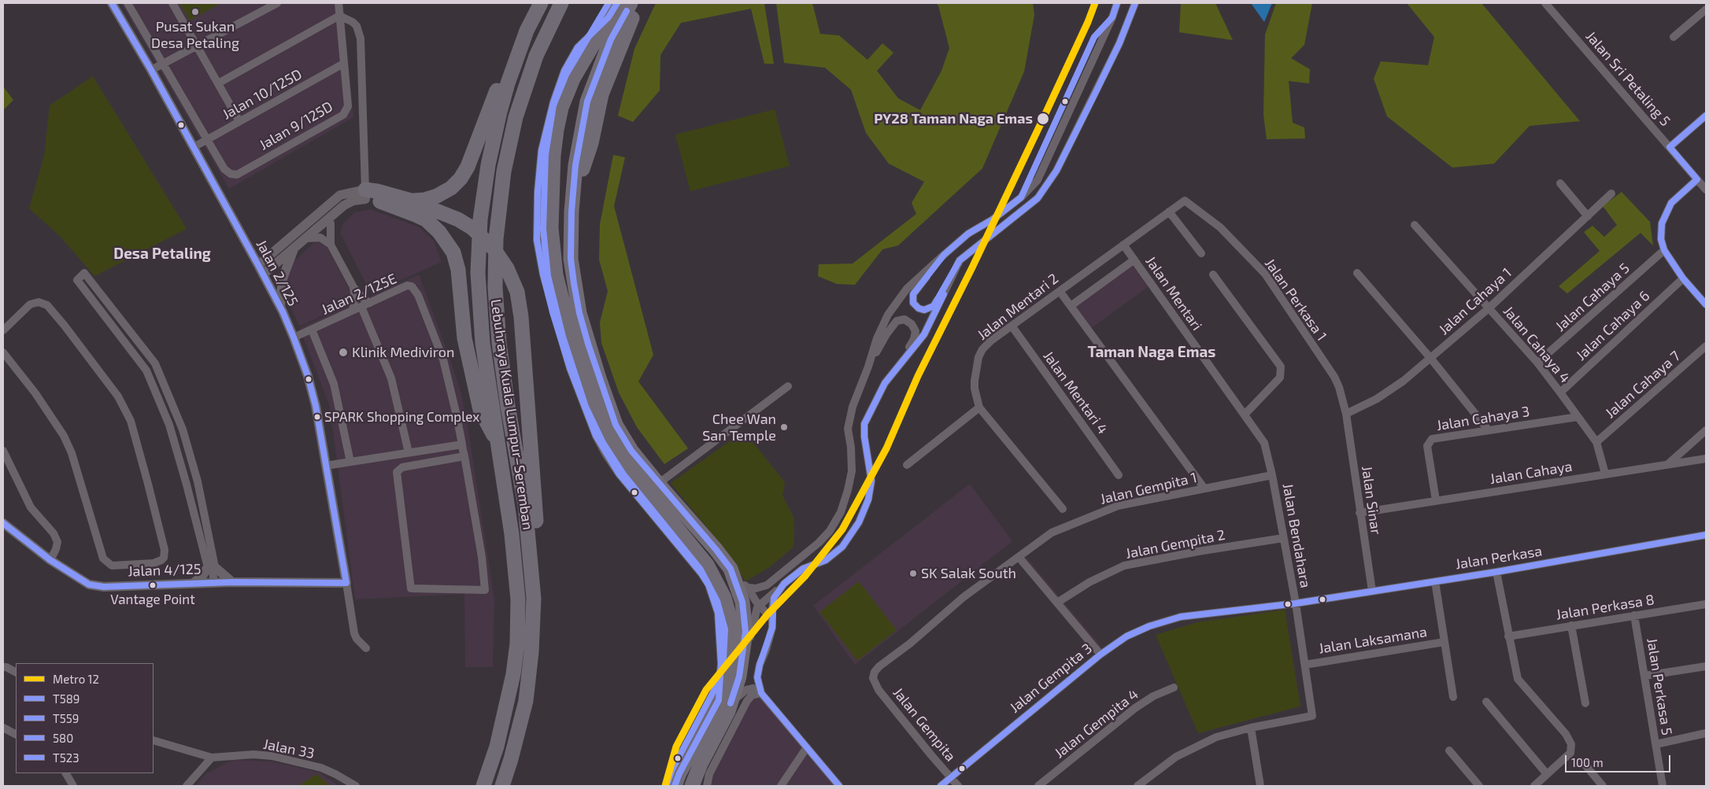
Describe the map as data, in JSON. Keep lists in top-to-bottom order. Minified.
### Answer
{"streets":{"highway":["Lebuhraya Kuala Lumpur–Seremban"],"street":["Jalan Sri Petaling 5","Jalan 10/125D","Jalan 9/125D","Jalan 2/125","Jalan Mentari","Jalan 2/125E","Jalan Cahaya 5","Jalan Perkasa 1","Jalan Cahaya 1","Jalan Mentari 2","Jalan Cahaya 6","Jalan Cahaya 4","Jalan Cahaya 7","Jalan Mentari 4","Jalan Cahaya 3","Jalan Cahaya","Jalan Gempita 1","Jalan Sinar","Jalan Bendahara","Jalan Gempita 2","Jalan Perkasa","Jalan 4/125","Jalan Perkasa 8","Jalan Laksamana","Jalan Gempita 3","Jalan Perkasa 5","Jalan Gempita 4","Jalan Gempita","Jalan 33"]},"crossings":[["Jalan 10/125D","Jalan 9/125D"],["Jalan 10/125D","Jalan 2/125"],["Jalan 2/125","Jalan 2/125E"],["Jalan 2/125","Jalan 4/125"],["Jalan Mentari","Jalan Mentari 2"],["Jalan Mentari","Jalan Bendahara"],["Jalan Cahaya 5","Jalan Cahaya 4"],["Jalan Perkasa 1","Jalan Cahaya 1"],["Jalan Perkasa 1","Jalan Mentari 2"],["Jalan Perkasa 1","Jalan Sinar"],["Jalan Cahaya 1","Jalan Cahaya 4"],["Jalan Cahaya 1","Jalan Sinar"],["Jalan Mentari 2","Jalan Mentari 4"],["Jalan Cahaya 6","Jalan Cahaya 4"],["Jalan Cahaya 4","Jalan Cahaya 7"],["Jalan Cahaya 4","Jalan Cahaya 3"],["Jalan Cahaya 4","Jalan Cahaya"],["Jalan Cahaya 3","Jalan Cahaya"],["Jalan Cahaya","Jalan Sinar"],["Jalan Gempita 1","Jalan Bendahara"],["Jalan Gempita 1","Jalan Gempita"],["Jalan Sinar","Jalan Perkasa"],["Jalan Bendahara","Jalan Gempita 2"],["Jalan Bendahara","Jalan Perkasa"],["Jalan Bendahara","Jalan Laksamana"],["Jalan Bendahara","Jalan Gempita 3"],["Jalan Perkasa","Jalan Gempita 3"],["Jalan Perkasa 8","Jalan Perkasa 5"],["Jalan Gempita 3","Jalan Gempita"]],"districts":["Desa Petaling","Taman Naga Emas"],"places":["Pusat Sukan Desa Petaling","PY28 Taman Naga Emas","Klinik Mediviron","SPARK Shopping Complex","Chee Wan San Temple","SK Salak South","Vantage Point"],"lines":["metro line 12","transit line T589","transit line T559","transit line 580","transit line T523"],"legend":["Metro 12","T589","T559","580","T523"],"scale_bar":"100 m"}
